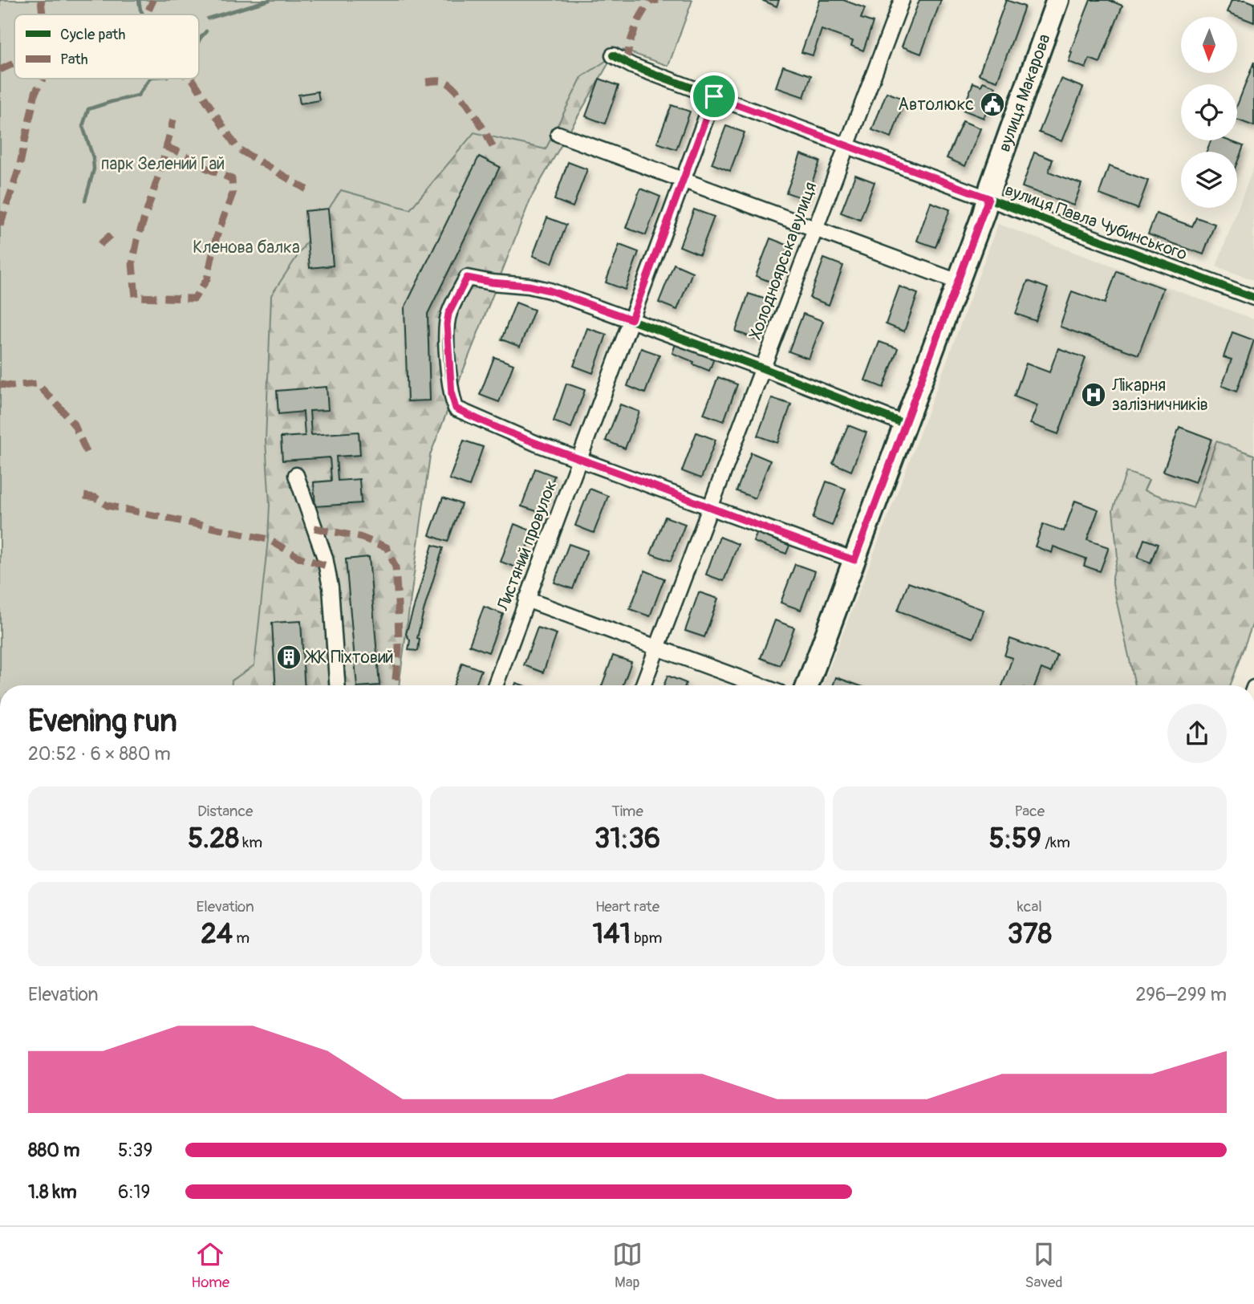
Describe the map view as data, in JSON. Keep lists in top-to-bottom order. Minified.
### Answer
{"streets":{"street":["вулиця Макарова","вулиця Павла Чубинського","Холодноярська вулиця","Листяний провулок"]},"crossings":[["вулиця Макарова","вулиця Павла Чубинського"],["вулиця Павла Чубинського","Холодноярська вулиця"],["вулиця Павла Чубинського","Листяний провулок"]],"parks":["парк Зелений Гай","Кленова балка"],"places":{"public building":["Автолюкс"],"hospital":["Лікарня залізничників"],"building":["ЖК Піхтовий"]},"legend":["Cycle path","Path"],"north":"bottom","page":{"heading":["Evening run","20:52 · 6 × 880 m"],"stats":[["Distance","5.28 km"],["Time","31:36"],["Pace","5:59 /km"],["Elevation","24 m"],["Heart rate","141 bpm"],["kcal","378"]],"chart":["Elevation","296–299 m"],"list":[{"name":"880 m","note":"5:39"},{"name":"1.8 km","note":"6:19"}],"tabs":["Home","Map","Saved"]}}
